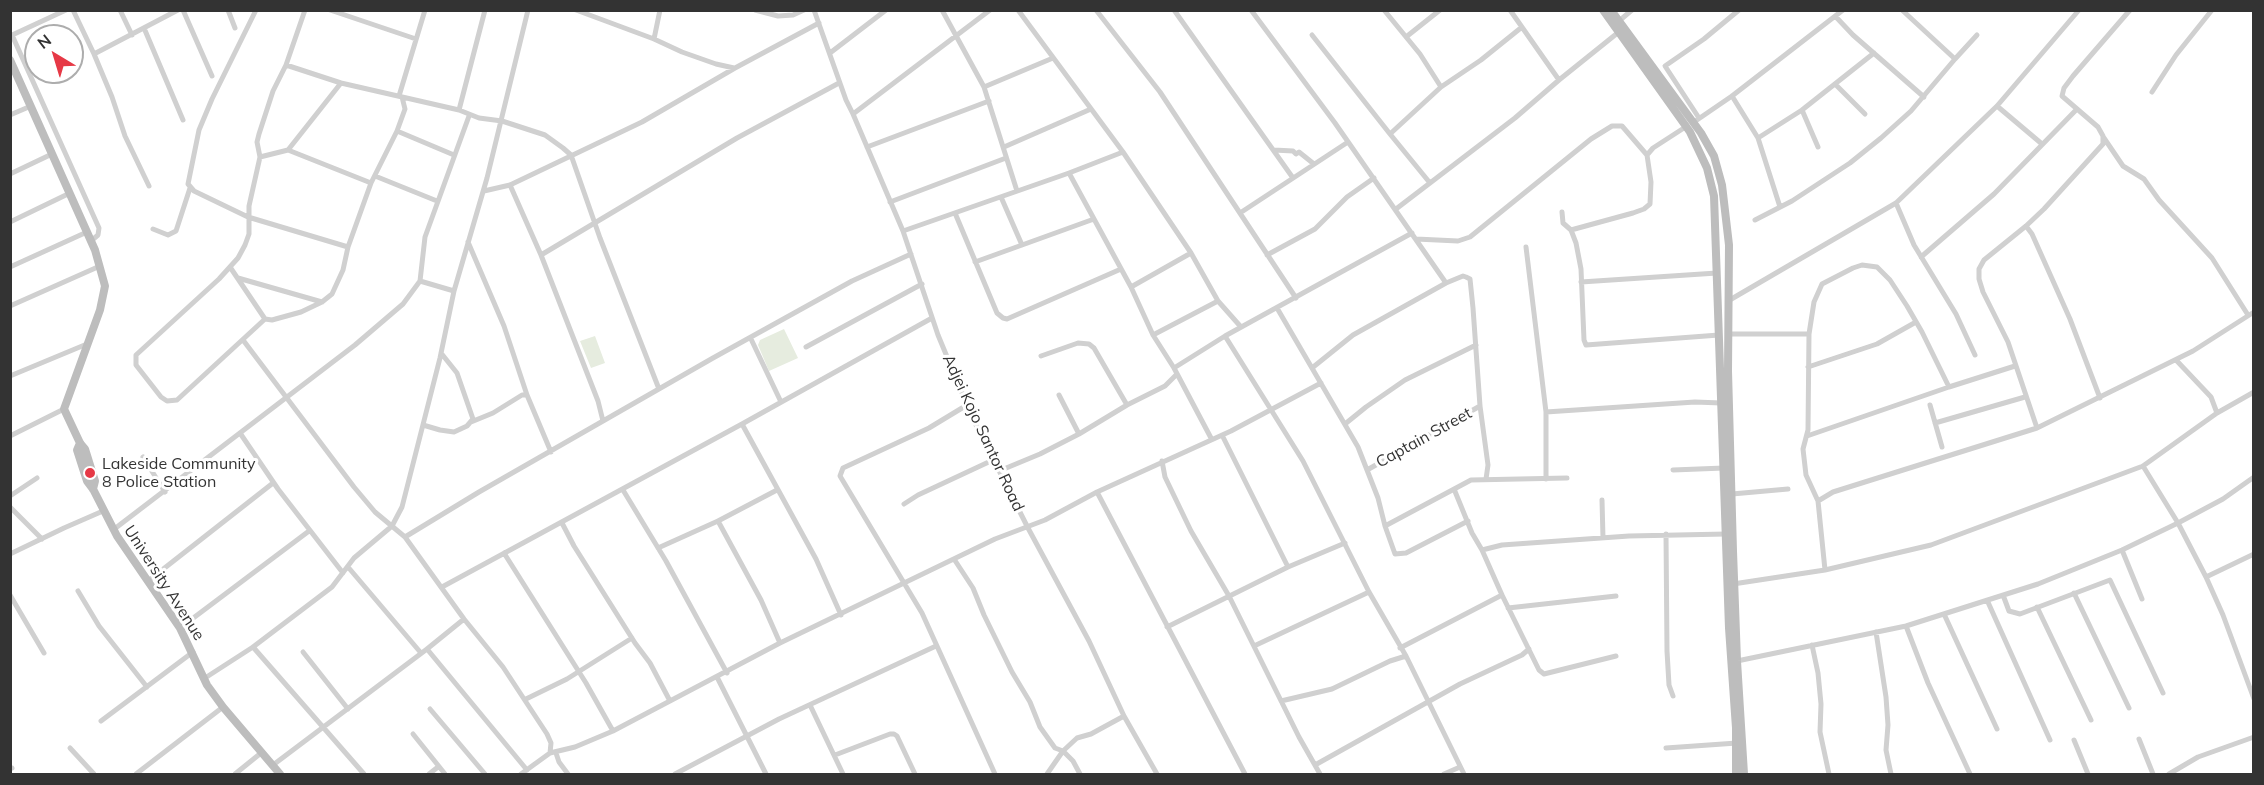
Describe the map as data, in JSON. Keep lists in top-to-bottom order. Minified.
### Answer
{"streets":{"street":["Adjei Kojo Santor Road","Captain Street","University Avenue"]},"places":["Lakeside Community 8 Police Station"],"north":"top left"}
